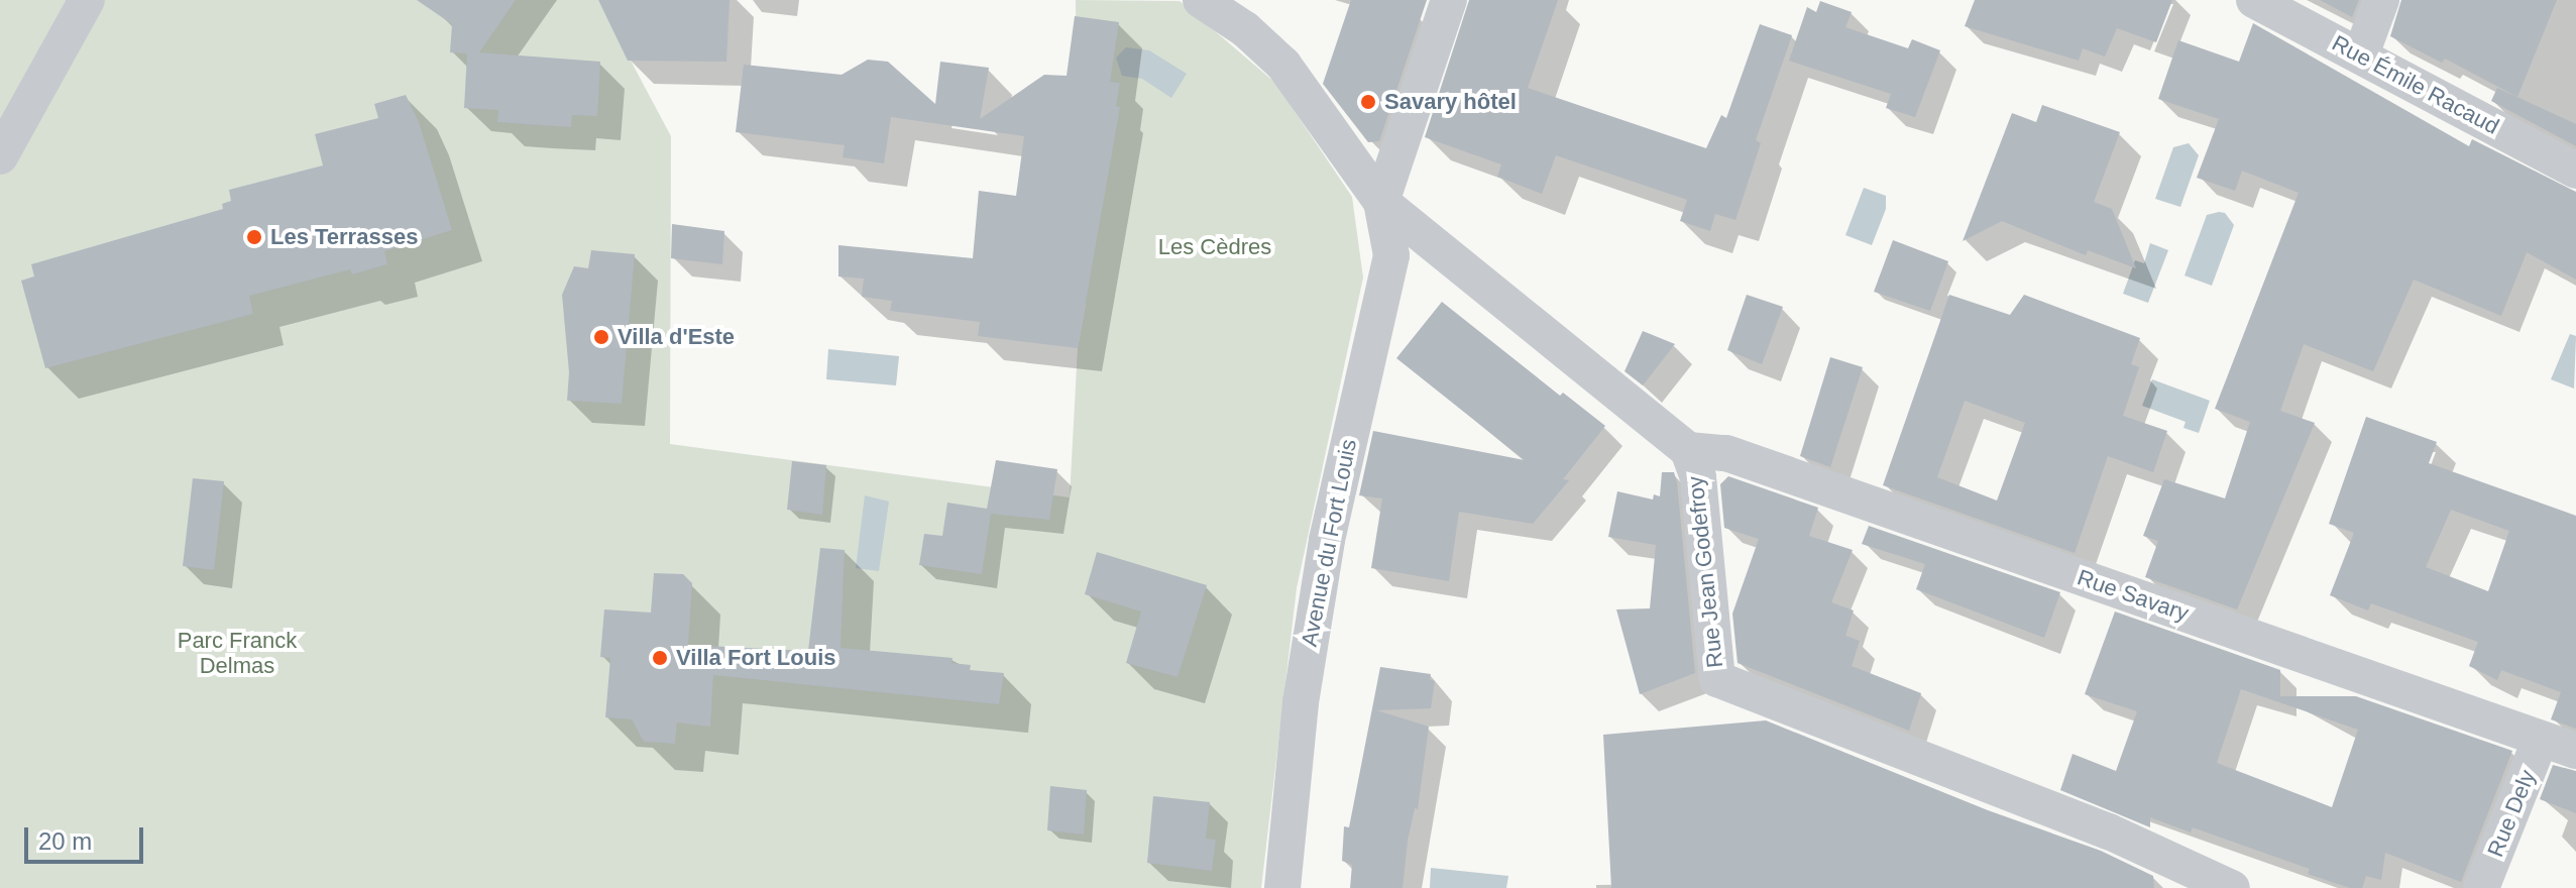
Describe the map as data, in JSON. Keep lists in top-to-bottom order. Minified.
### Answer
{"streets":{"street":["Rue Émile Racaud","Avenue du Fort Louis","Rue Jean Godefroy","Rue Savary","Rue Dely"]},"crossings":[["Avenue du Fort Louis","Rue Jean Godefroy"],["Rue Jean Godefroy","Rue Savary"],["Rue Savary","Rue Dely"]],"parks":["Les Cèdres","Parc Franck Delmas"],"places":["Savary hôtel","Les Terrasses","Villa d'Este","Villa Fort Louis"],"scale_bar":"20 m"}
